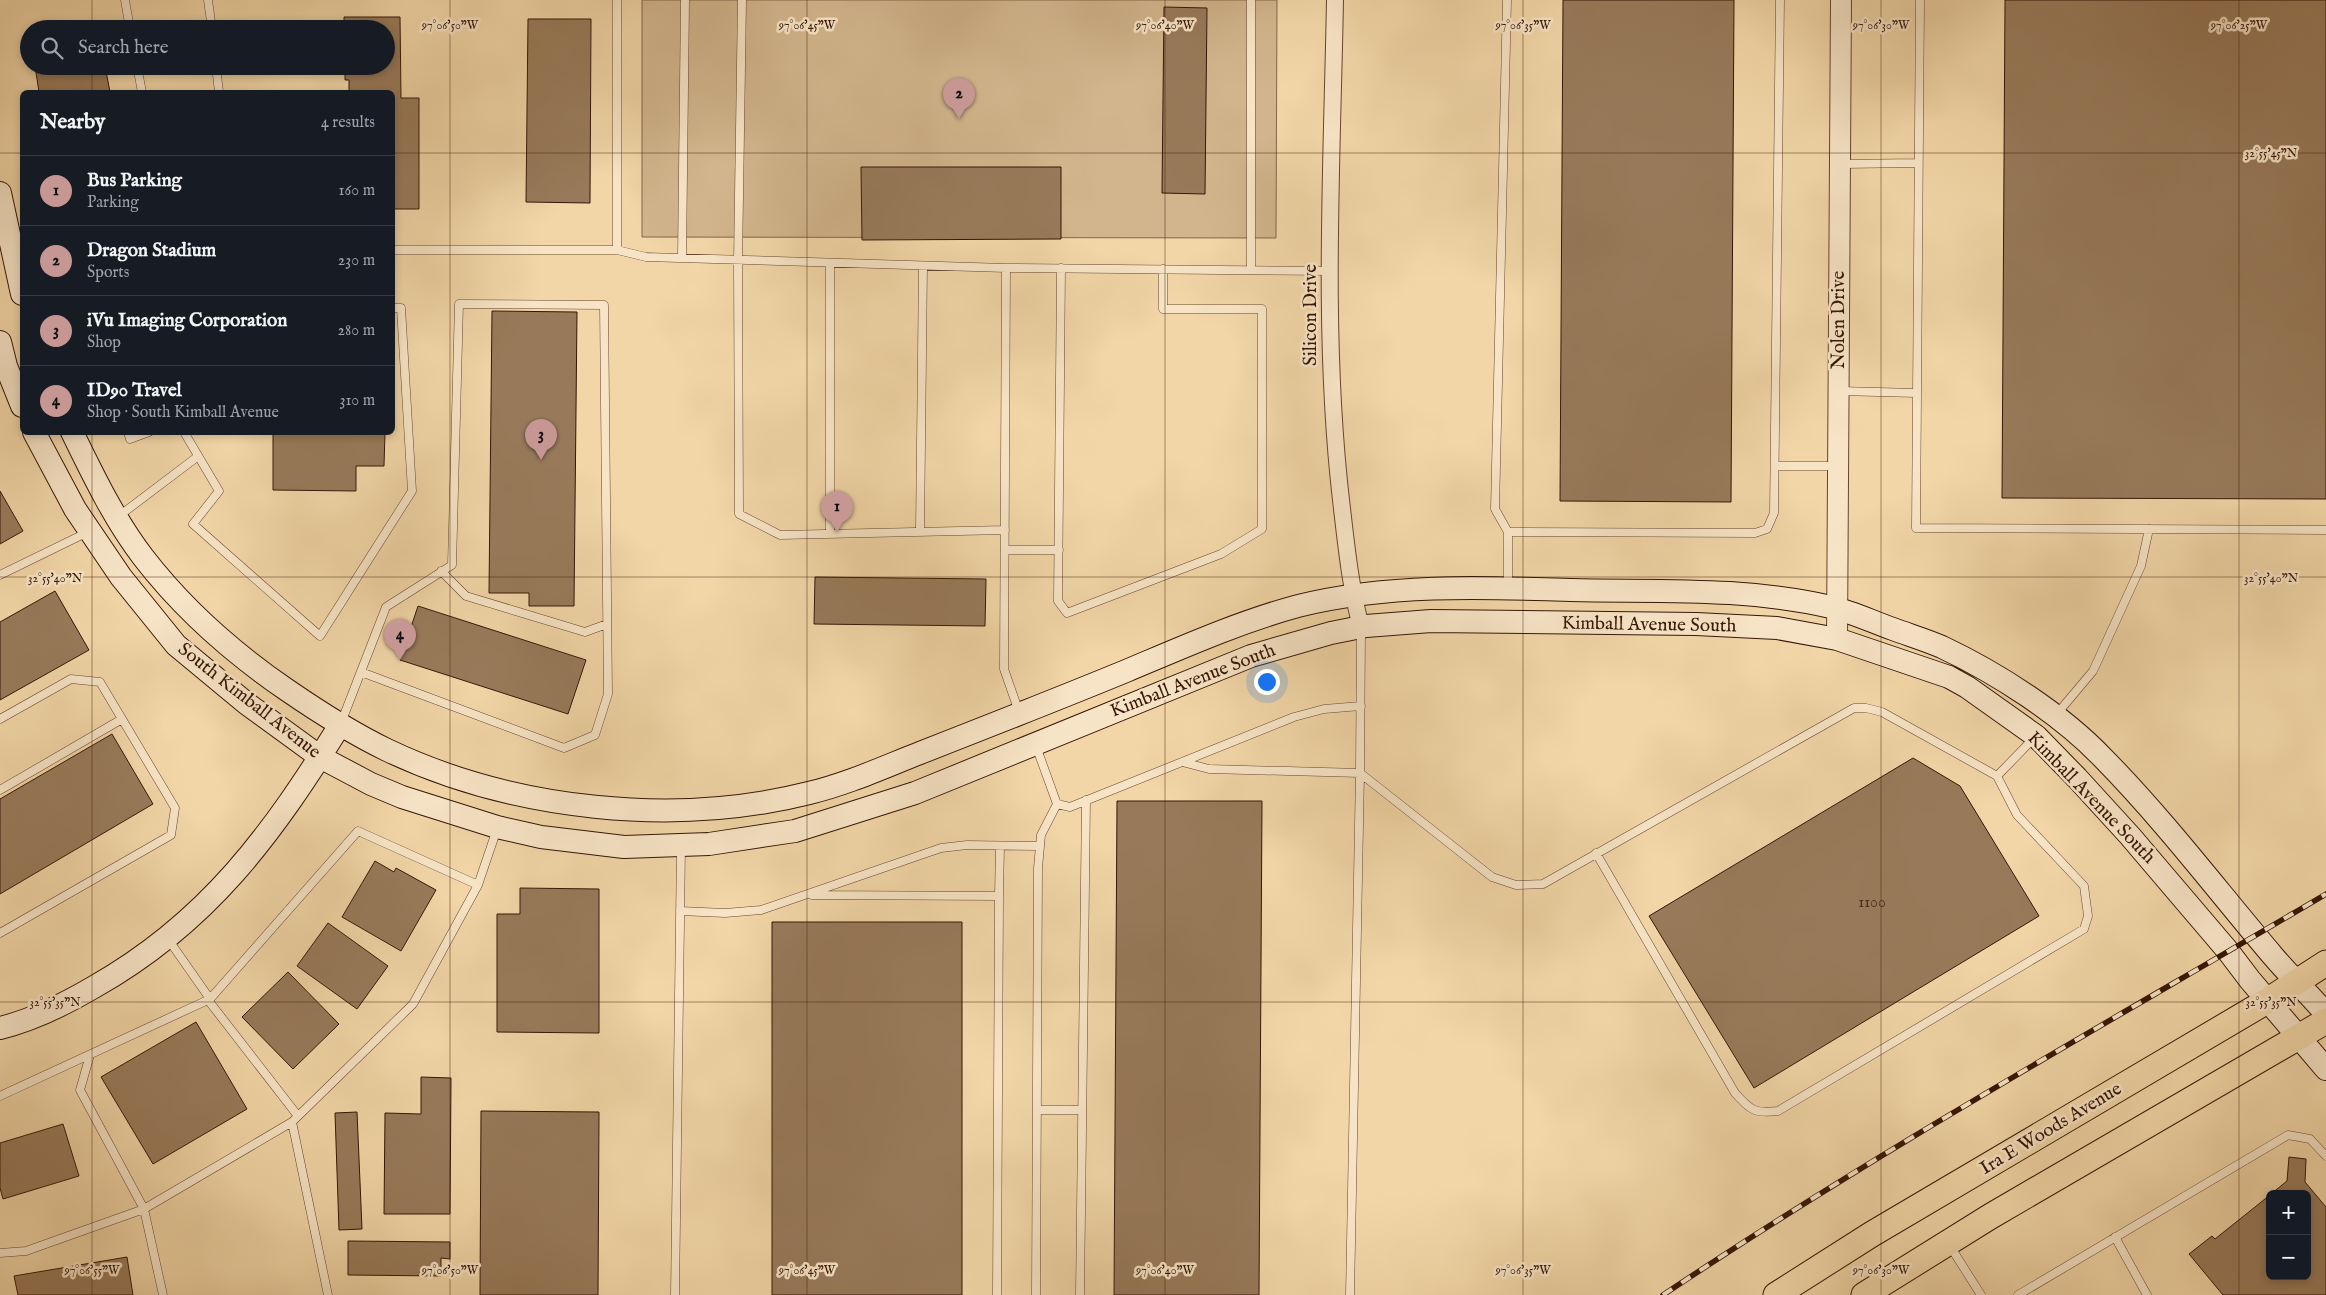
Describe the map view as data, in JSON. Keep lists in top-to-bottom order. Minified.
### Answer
{"streets":{"main road":["Kimball Avenue South","South Kimball Avenue","Ira E Woods Avenue"],"street":["Silicon Drive","Nolen Drive"]},"crossings":[["Silicon Drive","Kimball Avenue South"],["Nolen Drive","Kimball Avenue South"],["Kimball Avenue South","South Kimball Avenue"],["Kimball Avenue South","Ira E Woods Avenue"]],"house_numbers":["1100"],"page":{"search":"Search here","pins":["2","3","1","4"],"heading":["Nearby","4 results"],"list":[{"mark":"1","name":"Bus Parking","note":"Parking","value":"160 m"},{"mark":"2","name":"Dragon Stadium","note":"Sports","value":"230 m"},{"mark":"3","name":"iVu Imaging Corporation","note":"Shop","value":"280 m"},{"mark":"4","name":"ID90 Travel","note":"Shop · South Kimball Avenue","value":"310 m"}],"map_buttons":["+","−"]},"coordinates":["97°06'50\"W","97°06'45\"W","97°06'40\"W","97°06'35\"W","97°06'30\"W","97°06'25\"W","32°55'45\"N","32°55'40\"N","32°55'35\"N","97°06'55\"W"]}
